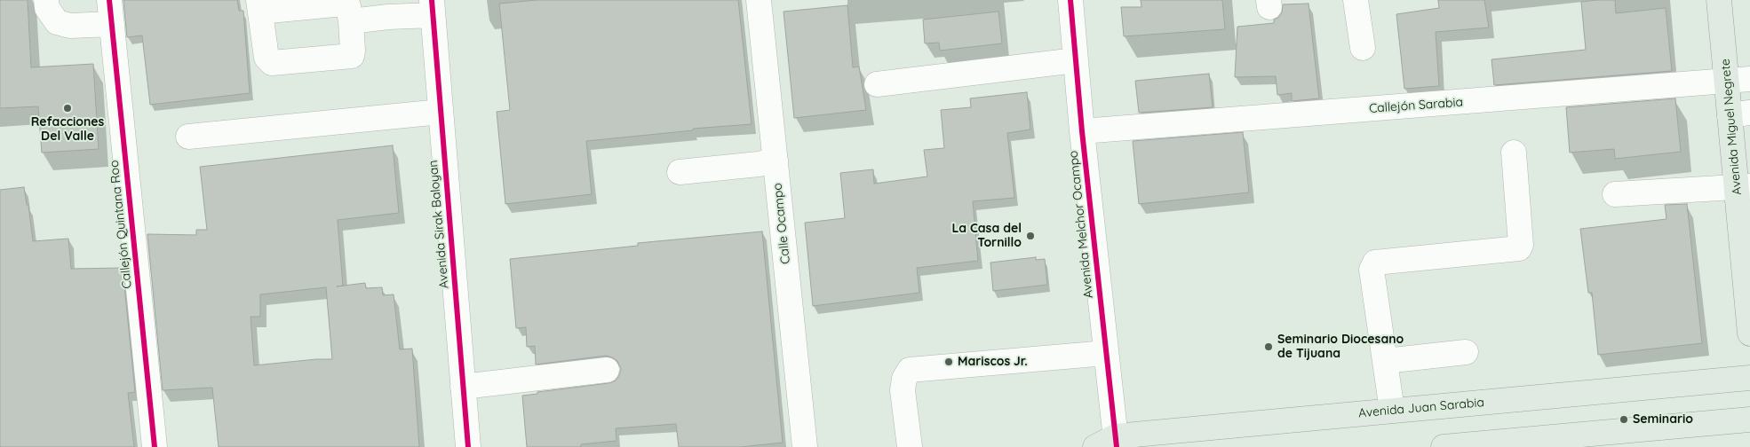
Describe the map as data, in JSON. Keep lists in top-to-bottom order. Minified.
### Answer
{"streets":{"main road":["Avenida Miguel Negrete","Avenida Juan Sarabia"],"street":["Callejón Sarabia","Calle Ocampo","Callejón Quintana Roo","Avenida Sirak Baloyan","Avenida Melchor Ocampo"]},"crossings":[["Callejón Sarabia","Avenida Miguel Negrete"],["Callejón Sarabia","Avenida Melchor Ocampo"],["Avenida Melchor Ocampo","Avenida Juan Sarabia"]],"places":["Refacciones Del Valle","La Casa del Tornillo","Seminario Diocesano de Tijuana","Mariscos Jr.","Seminario"]}
